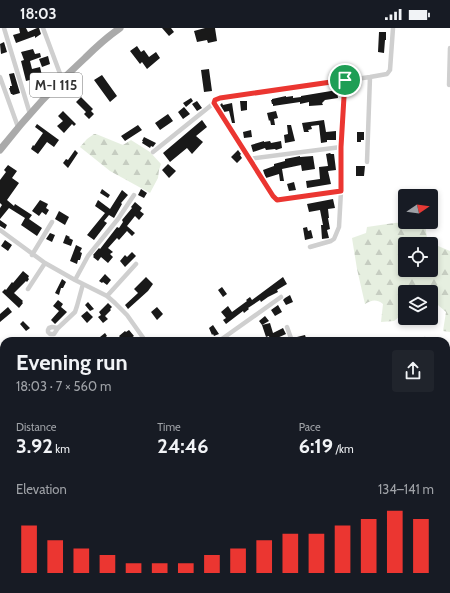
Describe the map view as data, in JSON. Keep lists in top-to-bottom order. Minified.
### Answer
{"streets":{"main road":["M-I 115"]},"north":"right","page":{"status":"18:03","heading":["Evening run","18:03 · 7 × 560 m"],"stats":[["Distance","3.92 km"],["Time","24:46"],["Pace","6:19 /km"]],"chart":["Elevation","134–141 m"]}}
